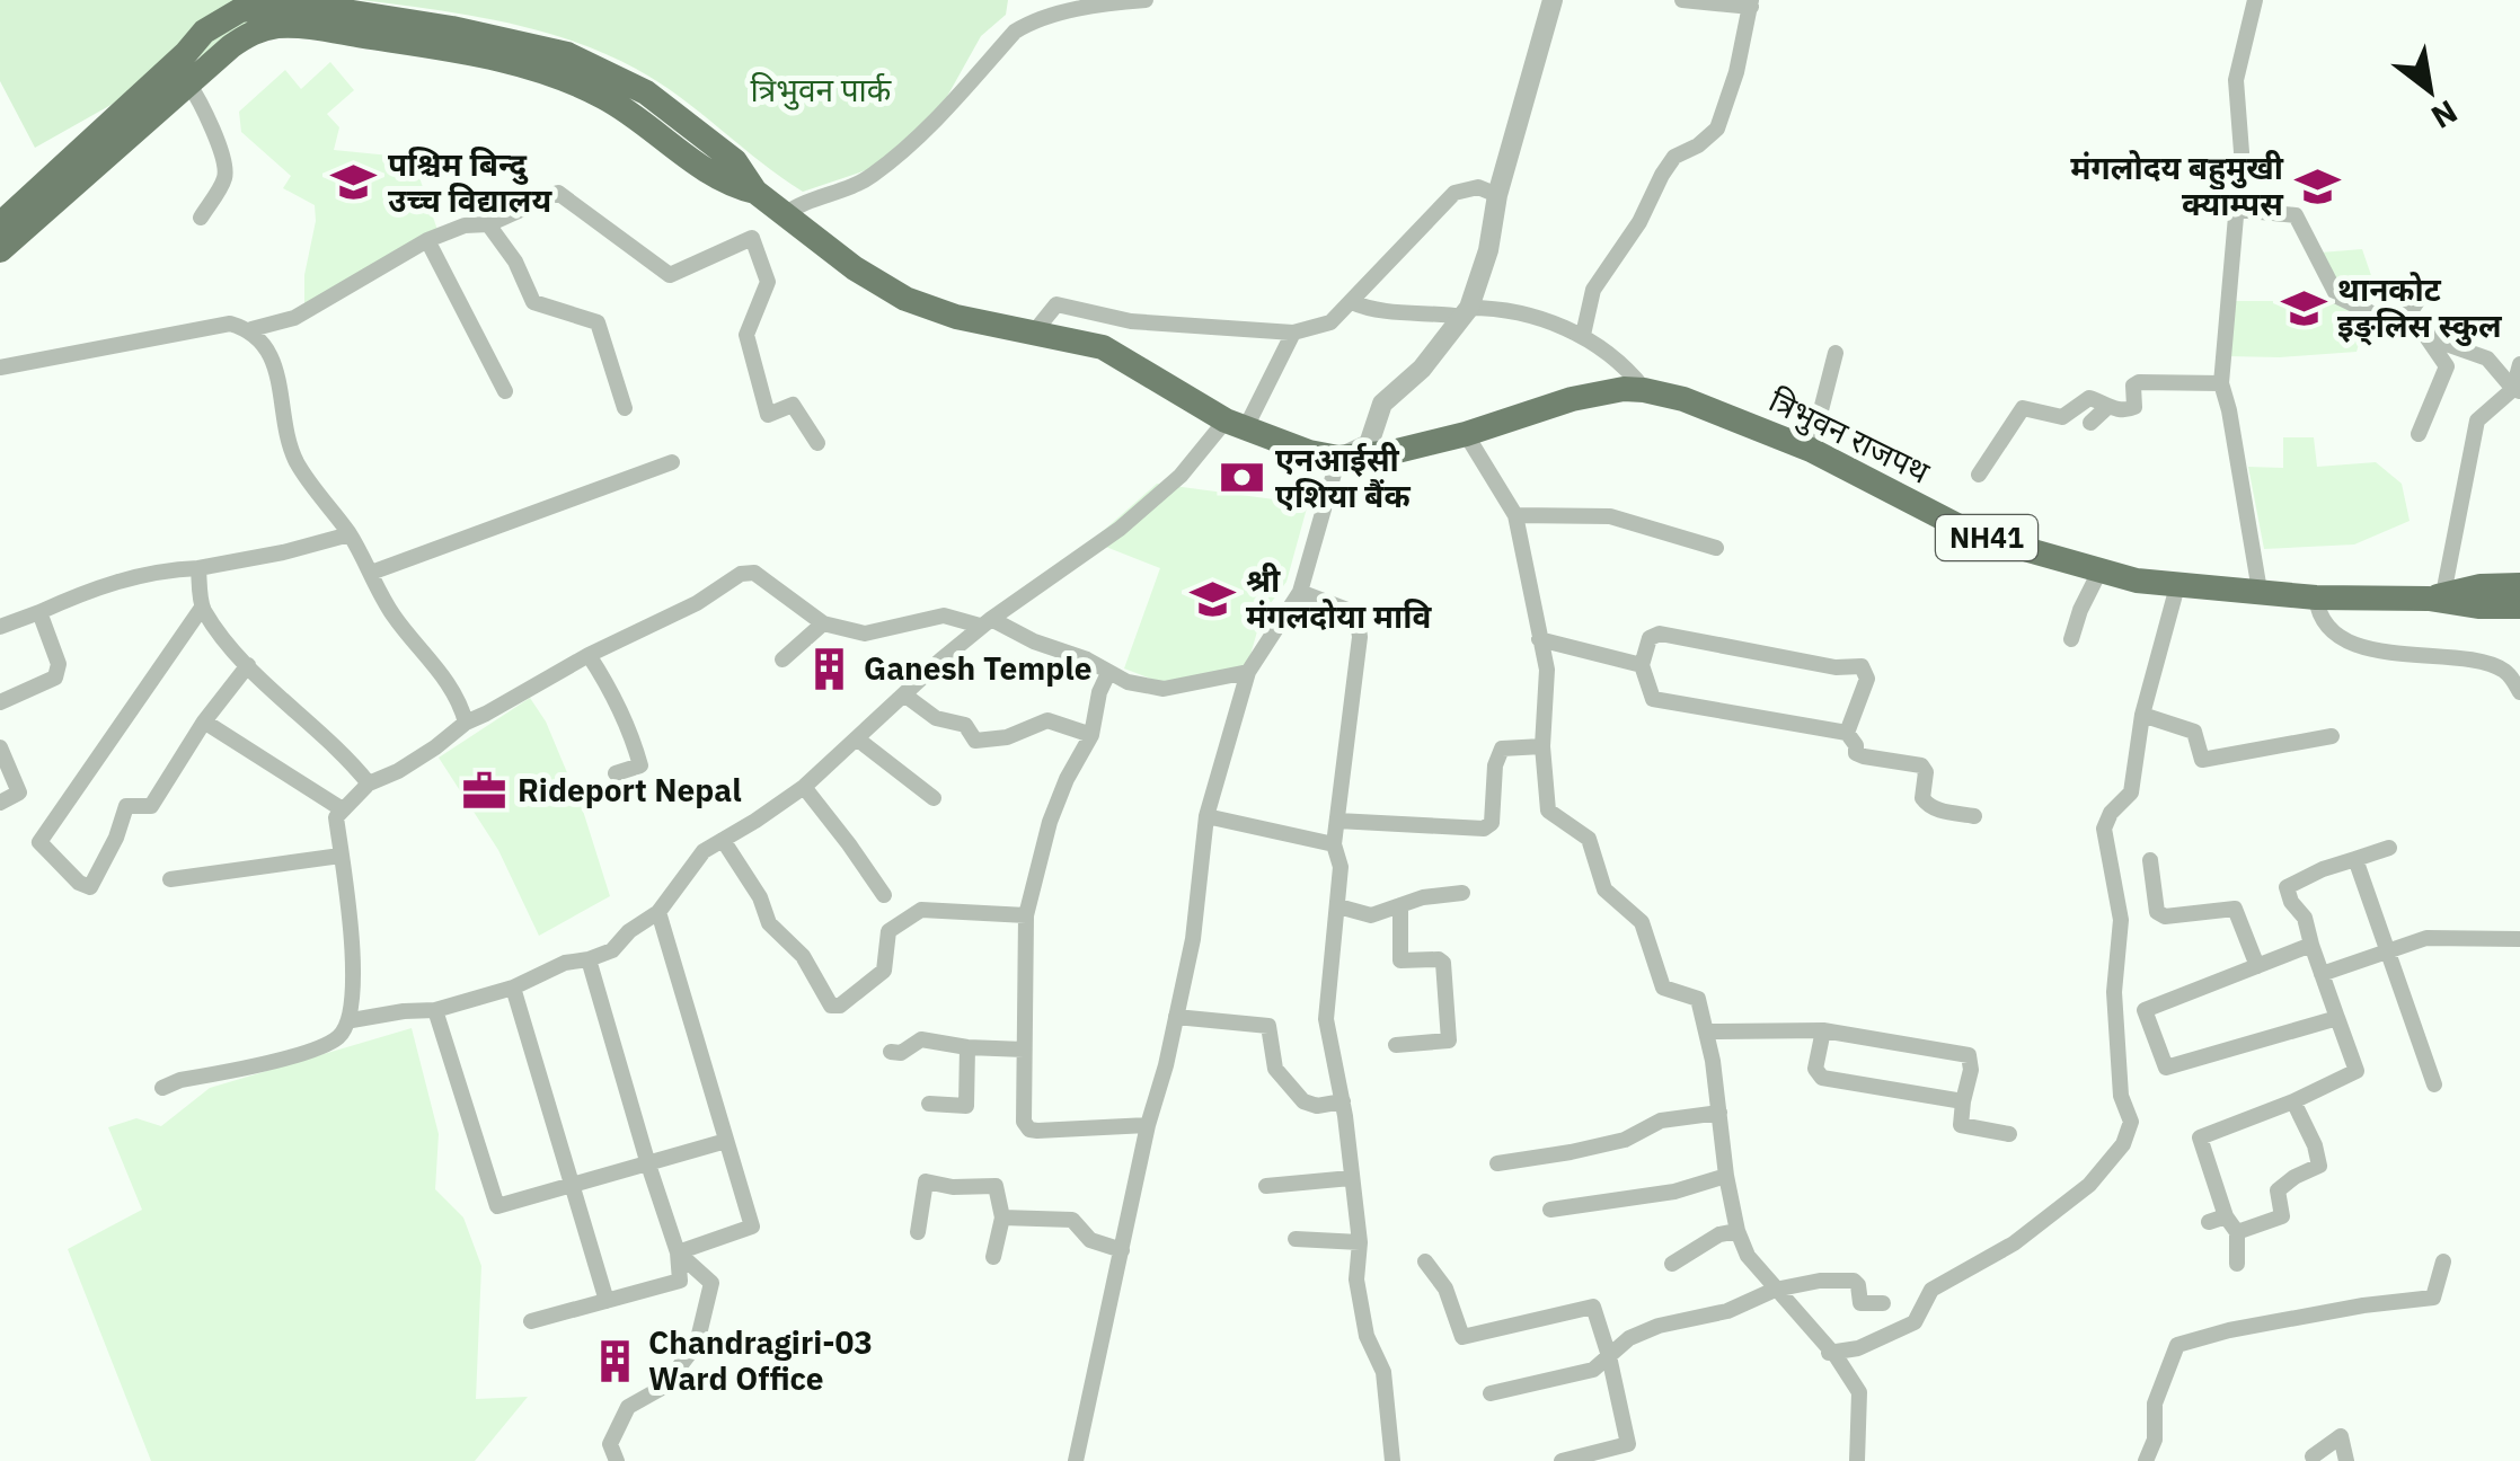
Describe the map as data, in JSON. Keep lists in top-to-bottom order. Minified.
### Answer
{"streets":{"highway":["त्रिभुवन राजपथ","NH41"]},"crossings":[["त्रिभुवन राजपथ","NH41"]],"parks":["त्रिभुवन पार्क"],"places":{"school or university":["पश्चिम बिन्दु उच्च विद्यालय","मंगलोदय बहुमुखी क्याम्पस","थानकोट इङ्लिस स्कुल","श्री मंगलदोया मावि"],"bank":["एनआईसी एशिया बैंक"],"building":["Ganesh Temple","Chandragiri-03 Ward Office"],"office":["Rideport Nepal"]},"north":"bottom right"}
